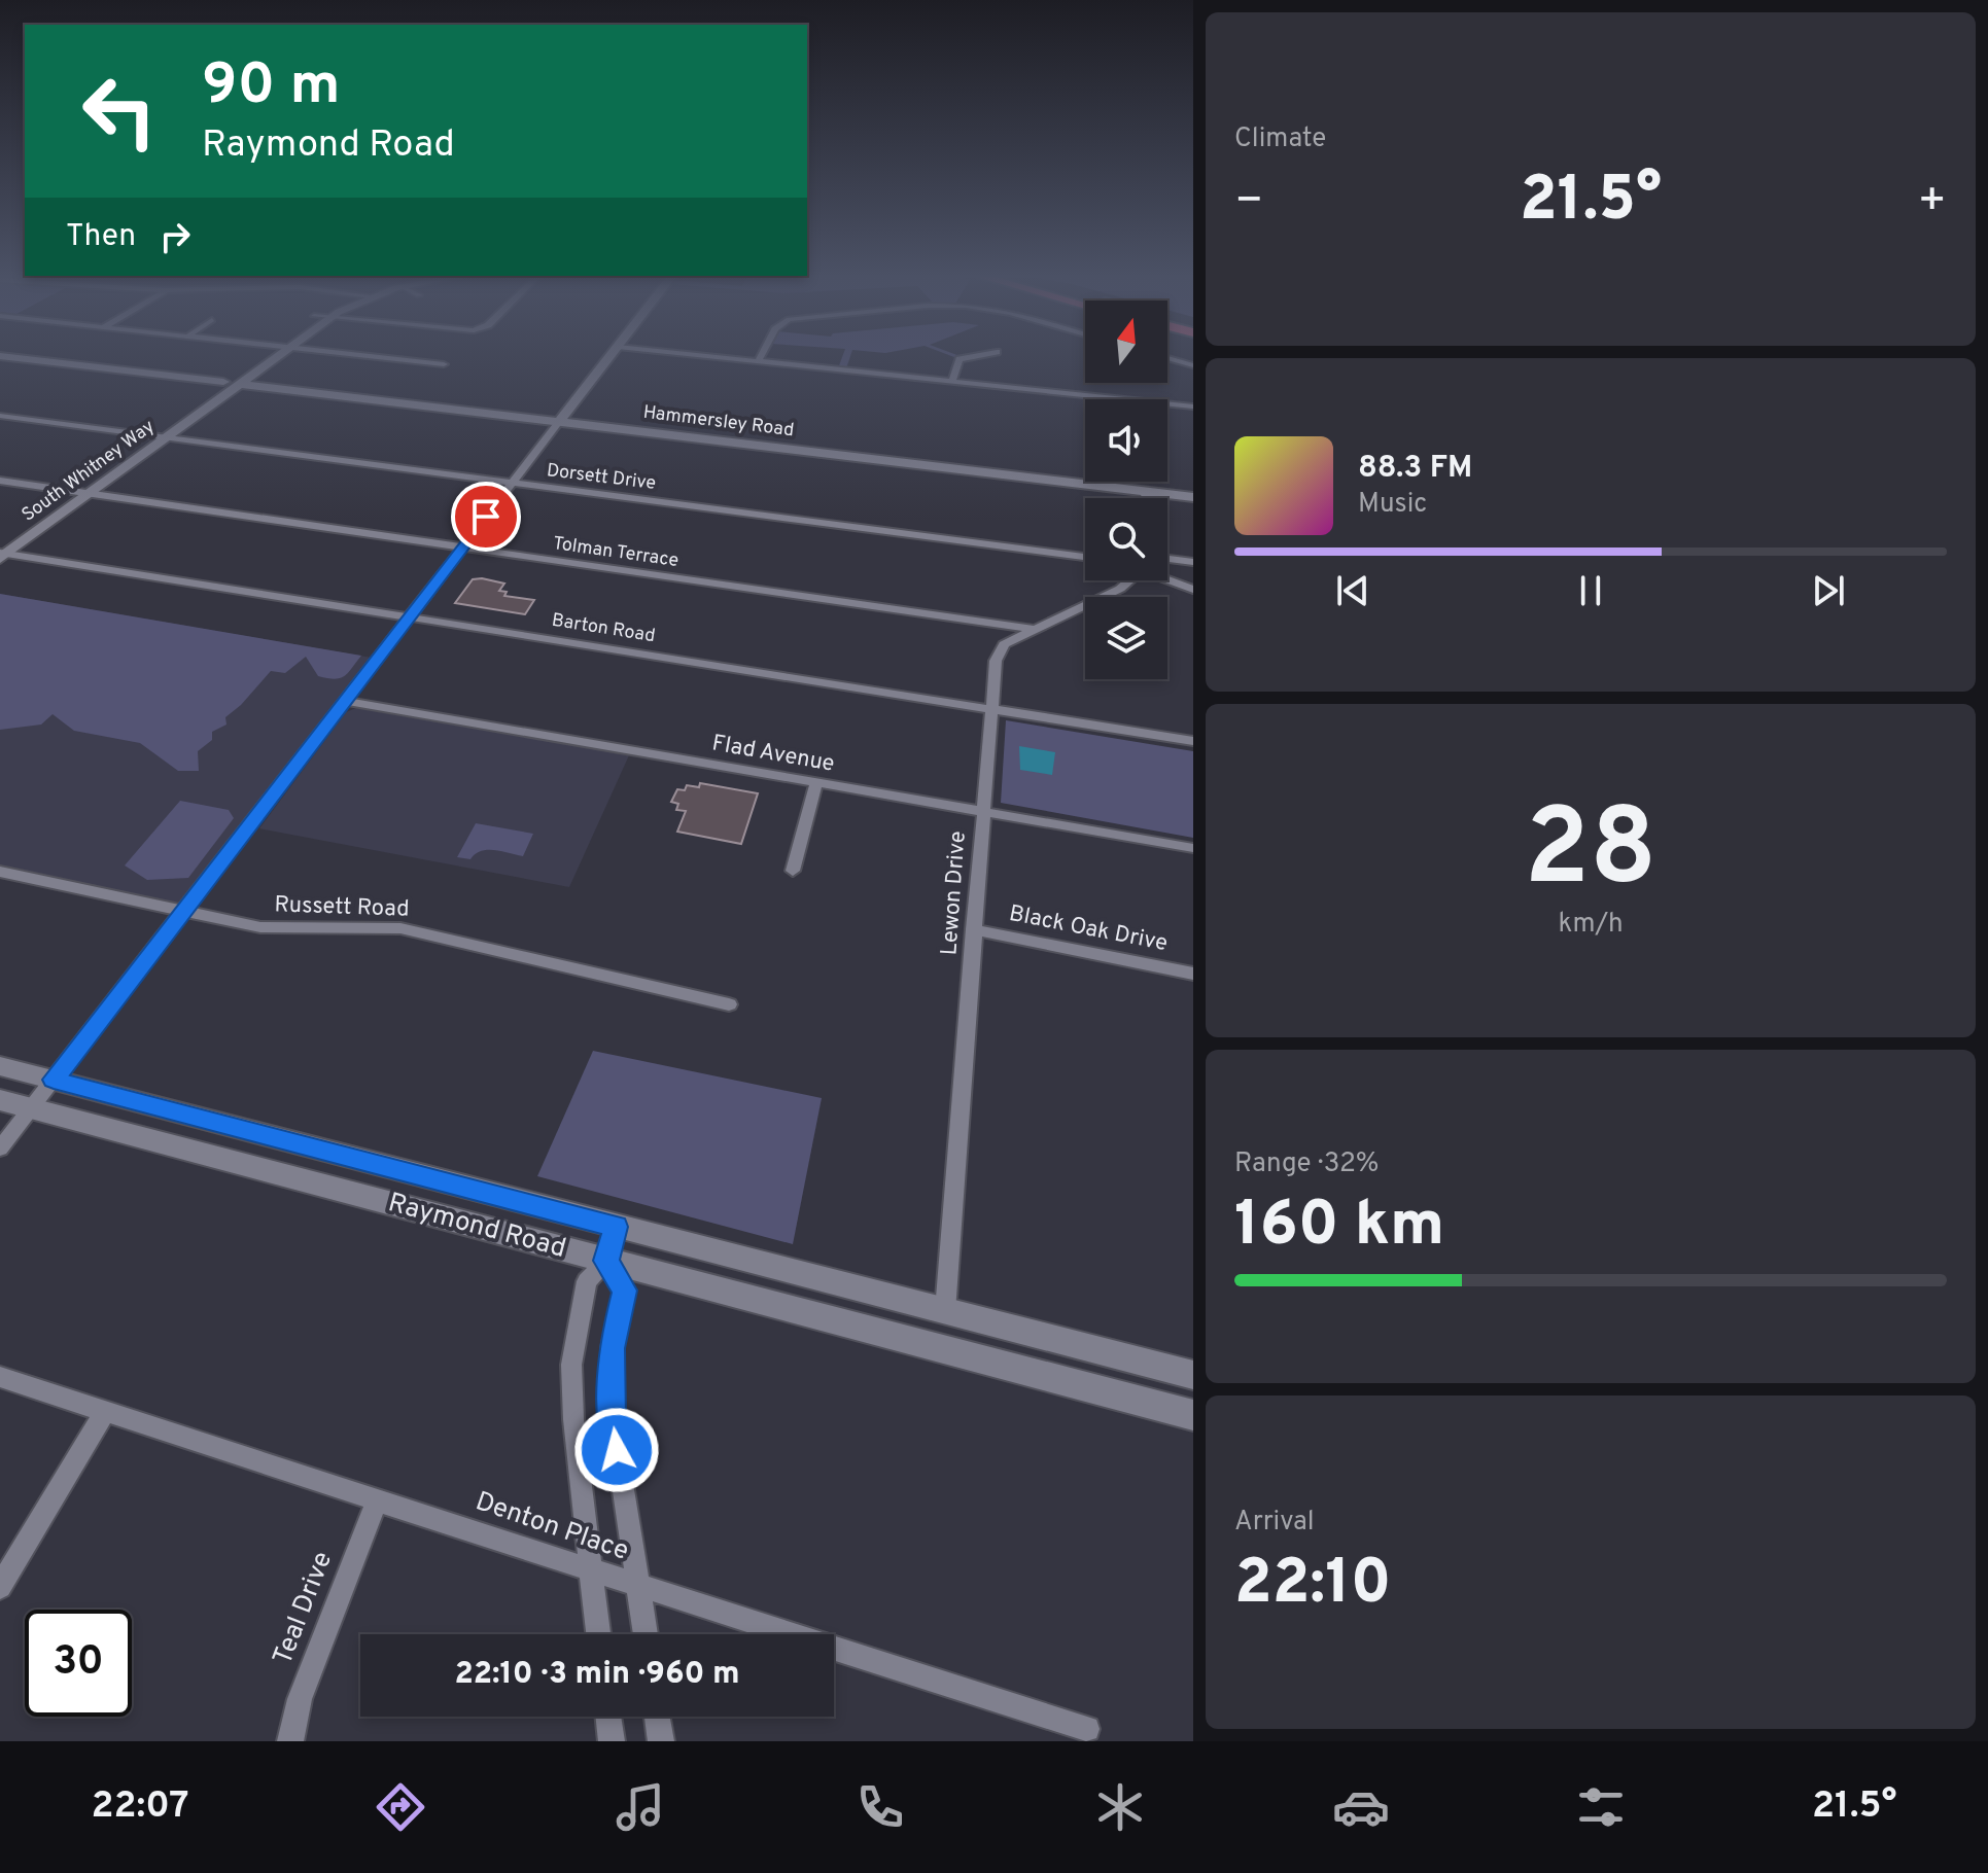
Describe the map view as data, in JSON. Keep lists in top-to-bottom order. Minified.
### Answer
{"streets":{"main road":["Hammersley Road","South Whitney Way","Raymond Road"],"street":["Dorsett Drive","Tolman Terrace","Barton Road","Flad Avenue","Lewon Drive","Russett Road","Black Oak Drive","Denton Place","Teal Drive"]},"crossings":[["Hammersley Road","South Whitney Way"],["South Whitney Way","Dorsett Drive"],["South Whitney Way","Tolman Terrace"],["South Whitney Way","Barton Road"],["Tolman Terrace","Lewon Drive"],["Barton Road","Lewon Drive"],["Flad Avenue","Lewon Drive"],["Lewon Drive","Black Oak Drive"],["Lewon Drive","Raymond Road"],["Denton Place","Teal Drive"]],"north":"top","page":{"tile":["Climate",["28","km/h"],["Range · 32%","160 km"],["Arrival","22:10"]],"turn":["90 m","Raymond Road"],"heat":["−","21.5°","+"],"then":"Then","song":["88.3 FM","Music"],"limit":"30","trip":"22:10 · 3 min · 960 m","tabs":["22:07","21.5°"]}}
